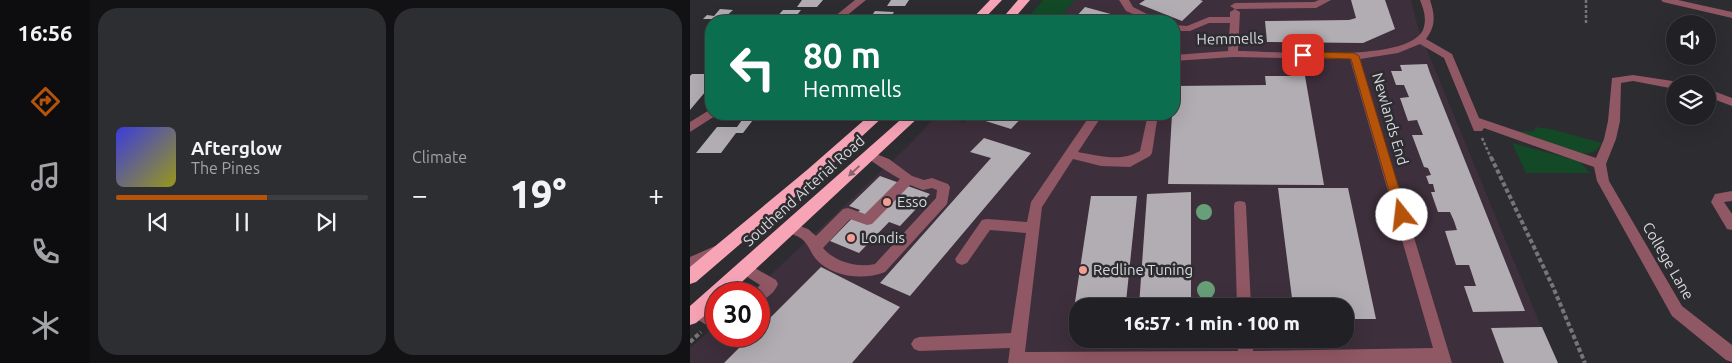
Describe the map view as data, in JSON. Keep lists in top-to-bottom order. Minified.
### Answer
{"streets":{"highway":["Southend Arterial Road"],"street":["Hemmells","Newlands End","College Lane"]},"crossings":[["Hemmells","Newlands End"]],"places":["Esso","Londis","Redline Tuning"],"page":{"tabs":"16:56","tile":"Climate","turn":["80 m","Hemmells"],"song":["Afterglow","The Pines"],"heat":["−","19°","+"],"limit":"30","trip":"16:57 · 1 min · 100 m"}}
